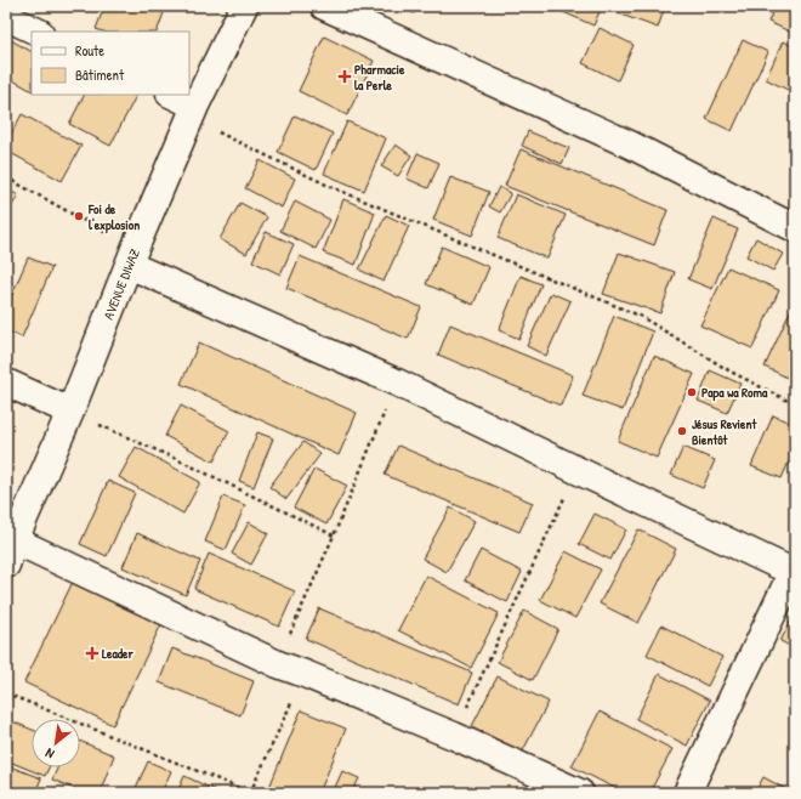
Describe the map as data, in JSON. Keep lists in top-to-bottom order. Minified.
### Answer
{"streets":{"street":["AVENUE DIWAZ"]},"places":{"health":["Pharmacie la Perle","Leader"],"other":["Foi de l'explosion","Papa wa Roma","Jésus Revient Bientôt"]},"legend":["Route","Bâtiment"],"north":"bottom left"}
